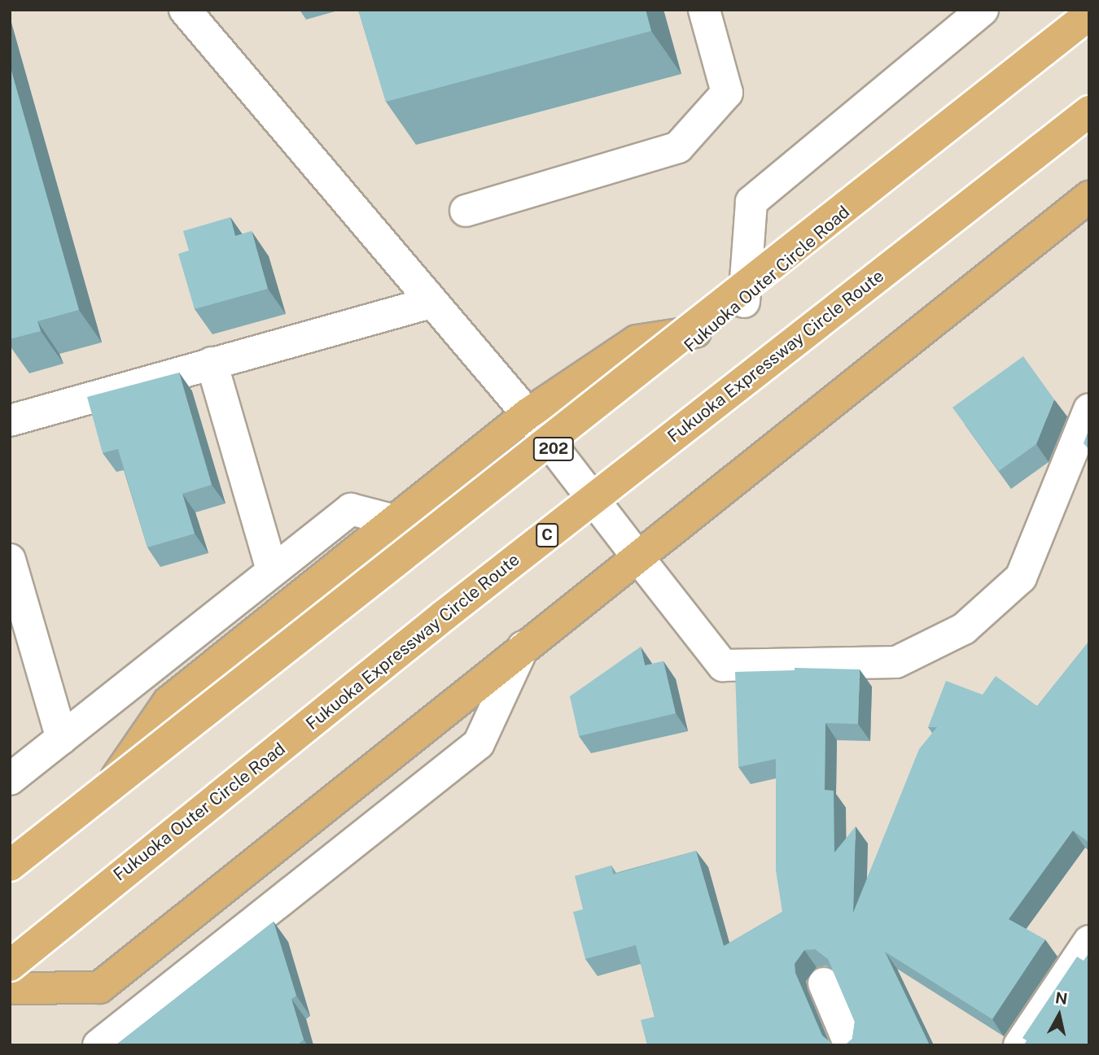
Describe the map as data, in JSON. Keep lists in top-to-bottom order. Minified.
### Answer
{"streets":{"highway":["Fukuoka Outer Circle Road","Fukuoka Expressway Circle Route","202","C"]},"north":"top"}
